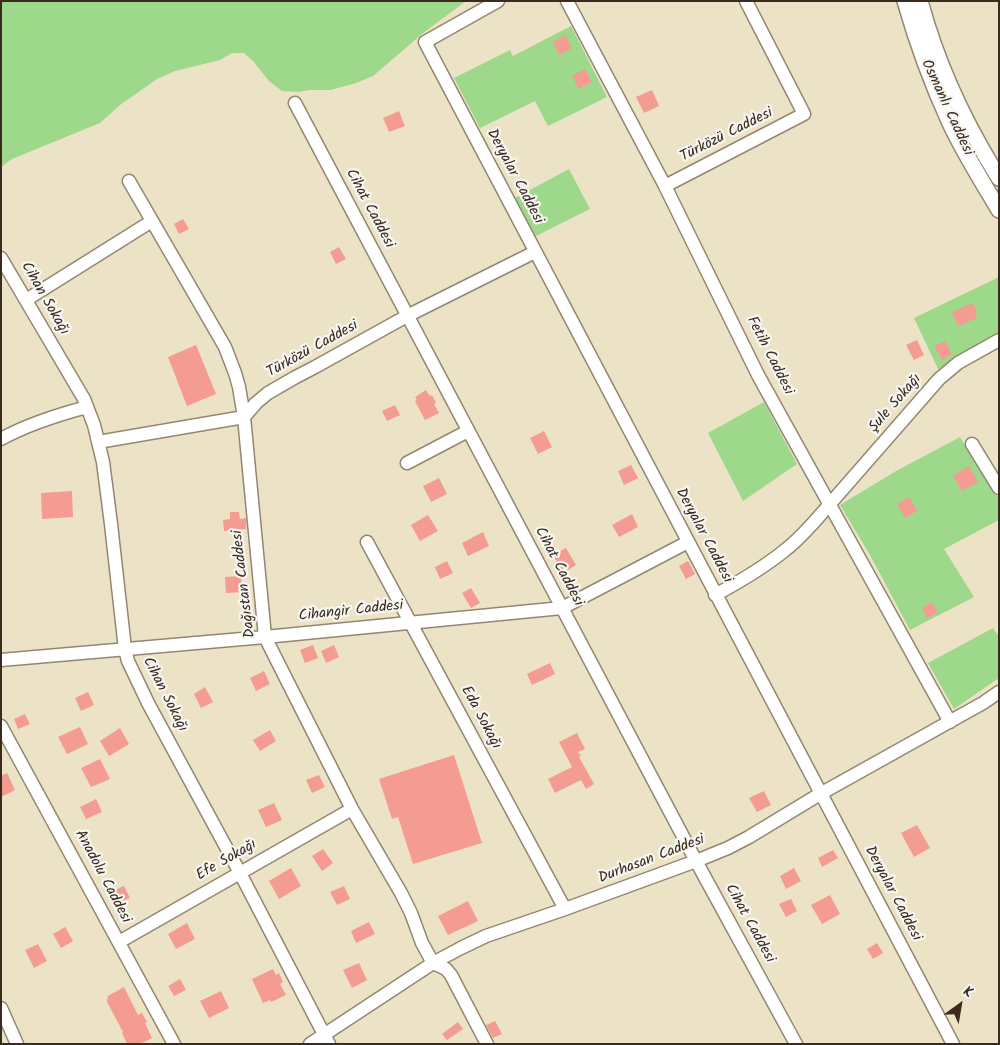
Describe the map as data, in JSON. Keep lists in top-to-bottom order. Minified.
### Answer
{"streets":{"main road":["Osmanlı Caddesi"],"street":["Türközü Caddesi","Deryalar Caddesi","Cihat Caddesi","Cihan Sokağı","Fetih Caddesi","Şule Sokağı","Dağıstan Caddesi","Cihangir Caddesi","Eda Sokağı","Durhasan Caddesi","Efe Sokağı","Anadolu Caddesi"]},"crossings":[["Türközü Caddesi","Deryalar Caddesi"],["Türközü Caddesi","Cihat Caddesi"],["Türközü Caddesi","Fetih Caddesi"],["Türközü Caddesi","Dağıstan Caddesi"],["Deryalar Caddesi","Şule Sokağı"],["Deryalar Caddesi","Cihangir Caddesi"],["Deryalar Caddesi","Durhasan Caddesi"],["Cihat Caddesi","Cihangir Caddesi"],["Cihat Caddesi","Durhasan Caddesi"],["Cihan Sokağı","Cihangir Caddesi"],["Cihan Sokağı","Durhasan Caddesi"],["Cihan Sokağı","Efe Sokağı"],["Fetih Caddesi","Şule Sokağı"],["Fetih Caddesi","Durhasan Caddesi"],["Dağıstan Caddesi","Cihangir Caddesi"],["Dağıstan Caddesi","Durhasan Caddesi"],["Dağıstan Caddesi","Efe Sokağı"],["Cihangir Caddesi","Eda Sokağı"],["Eda Sokağı","Durhasan Caddesi"],["Efe Sokağı","Anadolu Caddesi"]],"north":"top right"}
